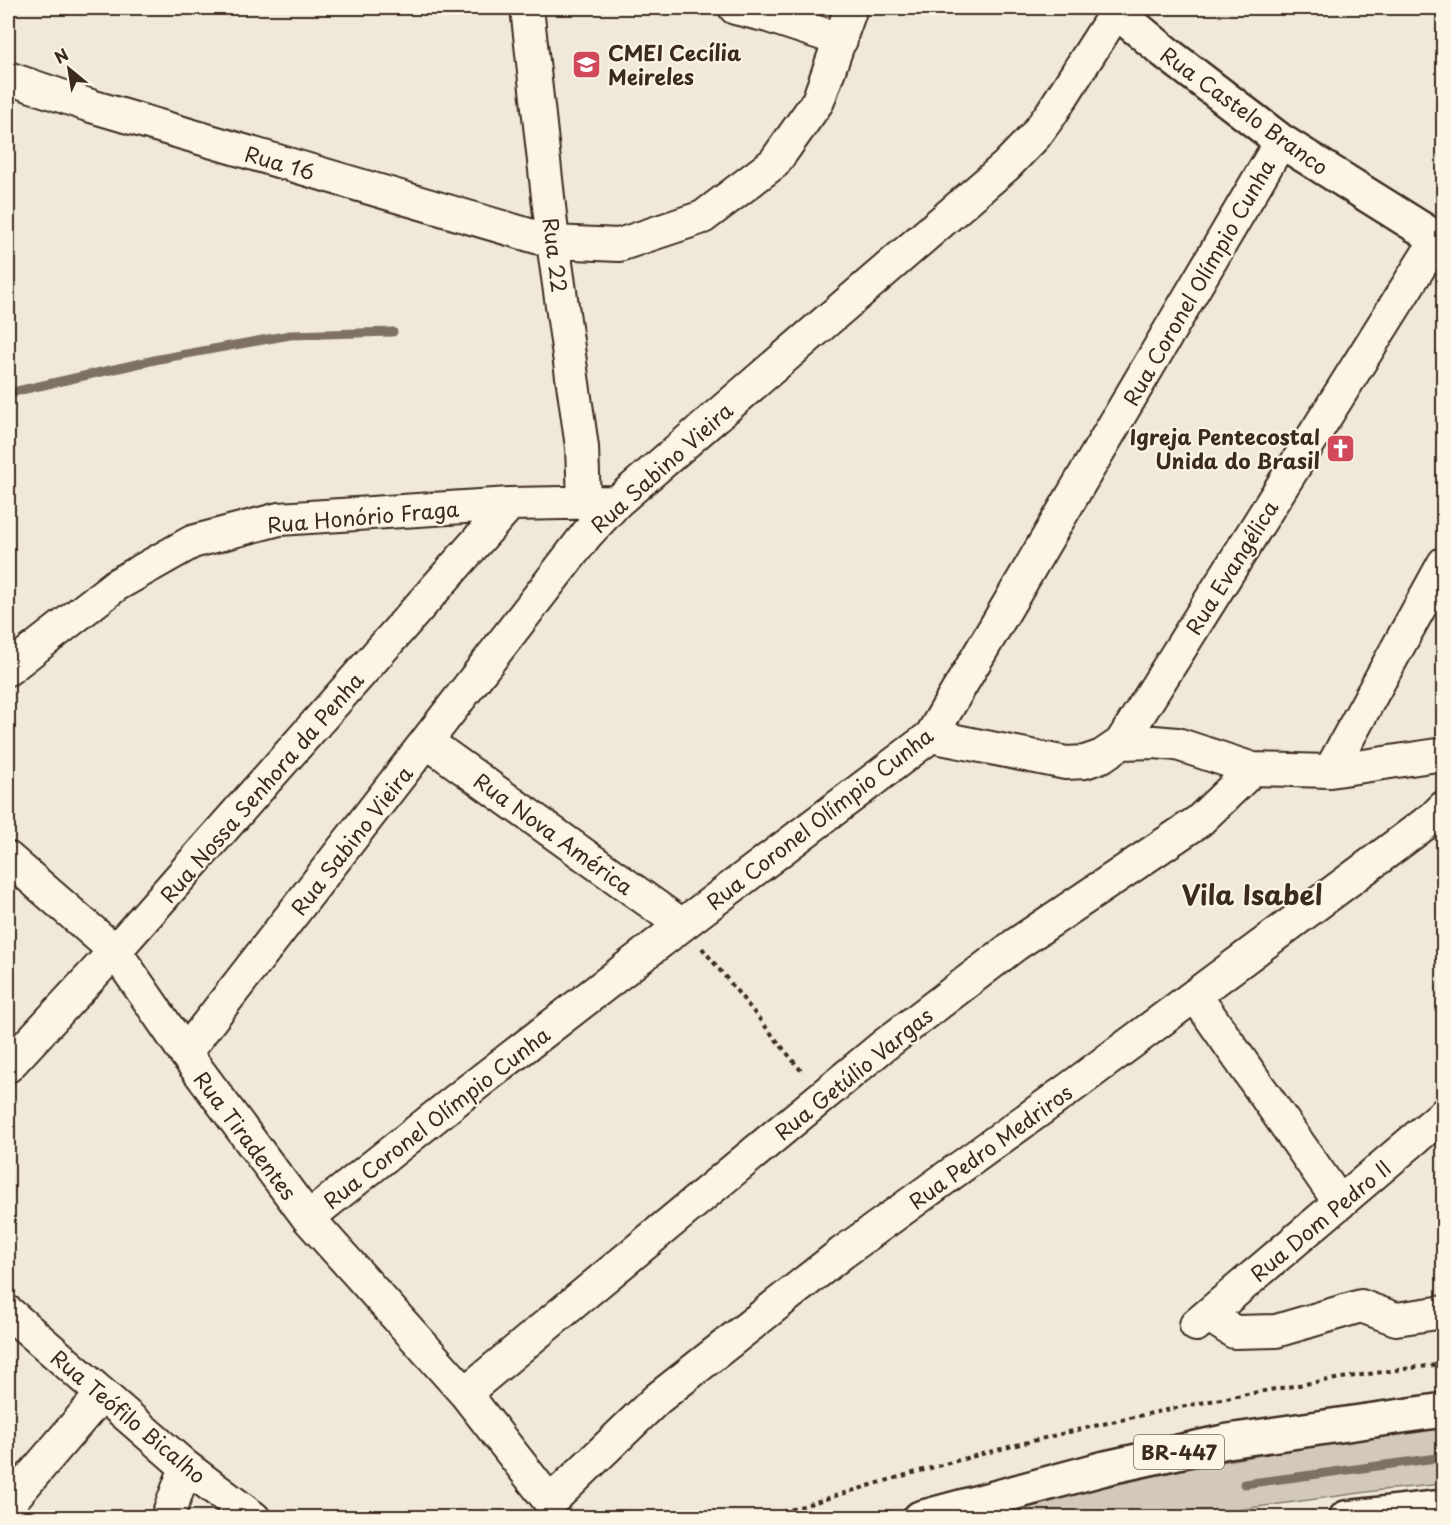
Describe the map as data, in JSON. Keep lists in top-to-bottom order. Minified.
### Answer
{"streets":{"main road":["Rua Castelo Branco","BR-447"],"street":["Rua 16","Rua 22","Rua Coronel Olímpio Cunha","Rua Sabino Vieira","Rua Honório Fraga","Rua Evangélica","Rua Nossa Senhora da Penha","Rua Nova América","Rua Getúlio Vargas","Rua Tiradentes","Rua Pedro Medriros","Rua Dom Pedro II","Rua Teófilo Bicalho"]},"crossings":[["Rua Castelo Branco","Rua Coronel Olímpio Cunha"],["Rua Castelo Branco","Rua Sabino Vieira"],["Rua Castelo Branco","Rua Evangélica"],["Rua 16","Rua 22"],["Rua 22","Rua Honório Fraga"],["Rua Coronel Olímpio Cunha","Rua Nova América"],["Rua Coronel Olímpio Cunha","Rua Tiradentes"],["Rua Sabino Vieira","Rua Honório Fraga"],["Rua Sabino Vieira","Rua Nova América"],["Rua Sabino Vieira","Rua Tiradentes"],["Rua Honório Fraga","Rua Nossa Senhora da Penha"],["Rua Nossa Senhora da Penha","Rua Tiradentes"],["Rua Getúlio Vargas","Rua Tiradentes"],["Rua Tiradentes","Rua Pedro Medriros"]],"districts":["Vila Isabel"],"places":{"school or university":["CMEI Cecília Meireles"],"church":["Igreja Pentecostal Unida do Brasil"]},"north":"top left"}
